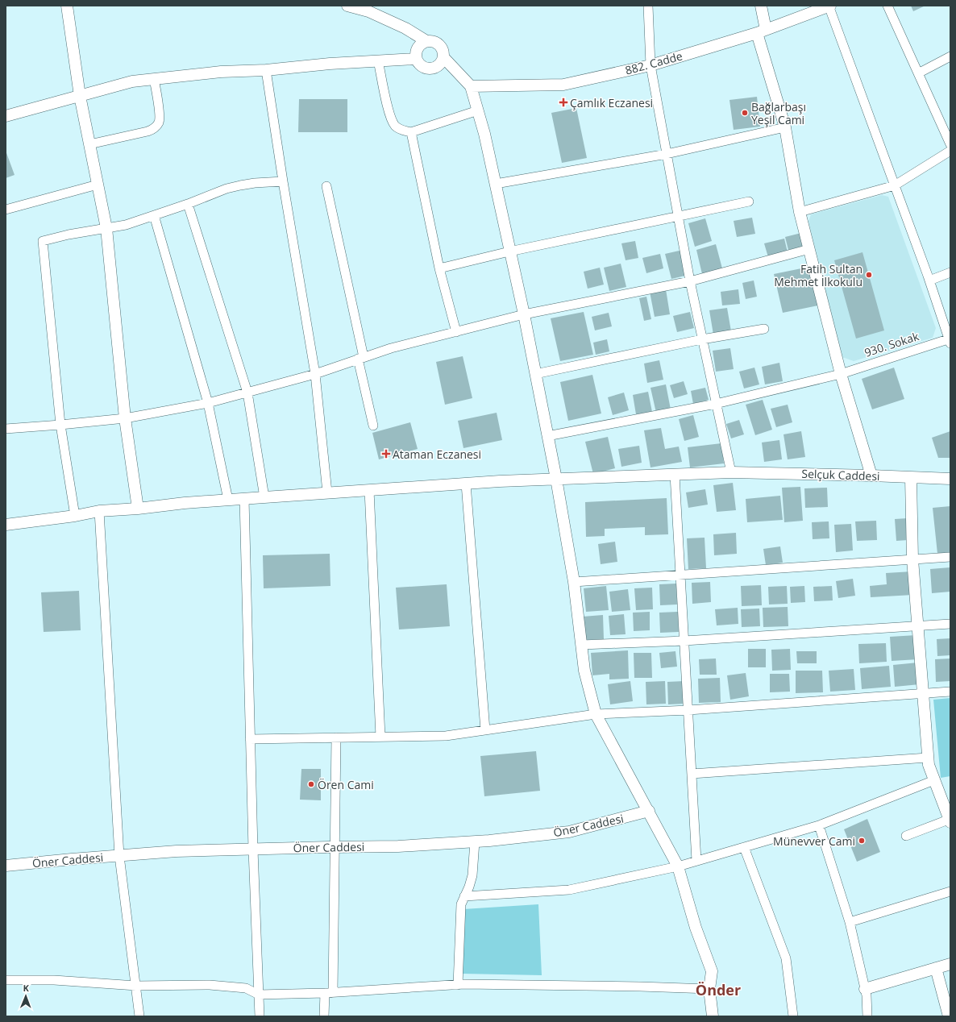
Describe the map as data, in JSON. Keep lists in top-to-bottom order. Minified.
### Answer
{"streets":{"street":["882. Cadde","930. Sokak","Selçuk Caddesi","Öner Caddesi"]},"districts":["Önder"],"places":{"health":["Çamlık Eczanesi","Ataman Eczanesi"],"other":["Bağlarbaşı Yeşil Cami","Fatih Sultan Mehmet İlkokulu","Ören Cami","Münevver Cami"]},"north":"top"}
